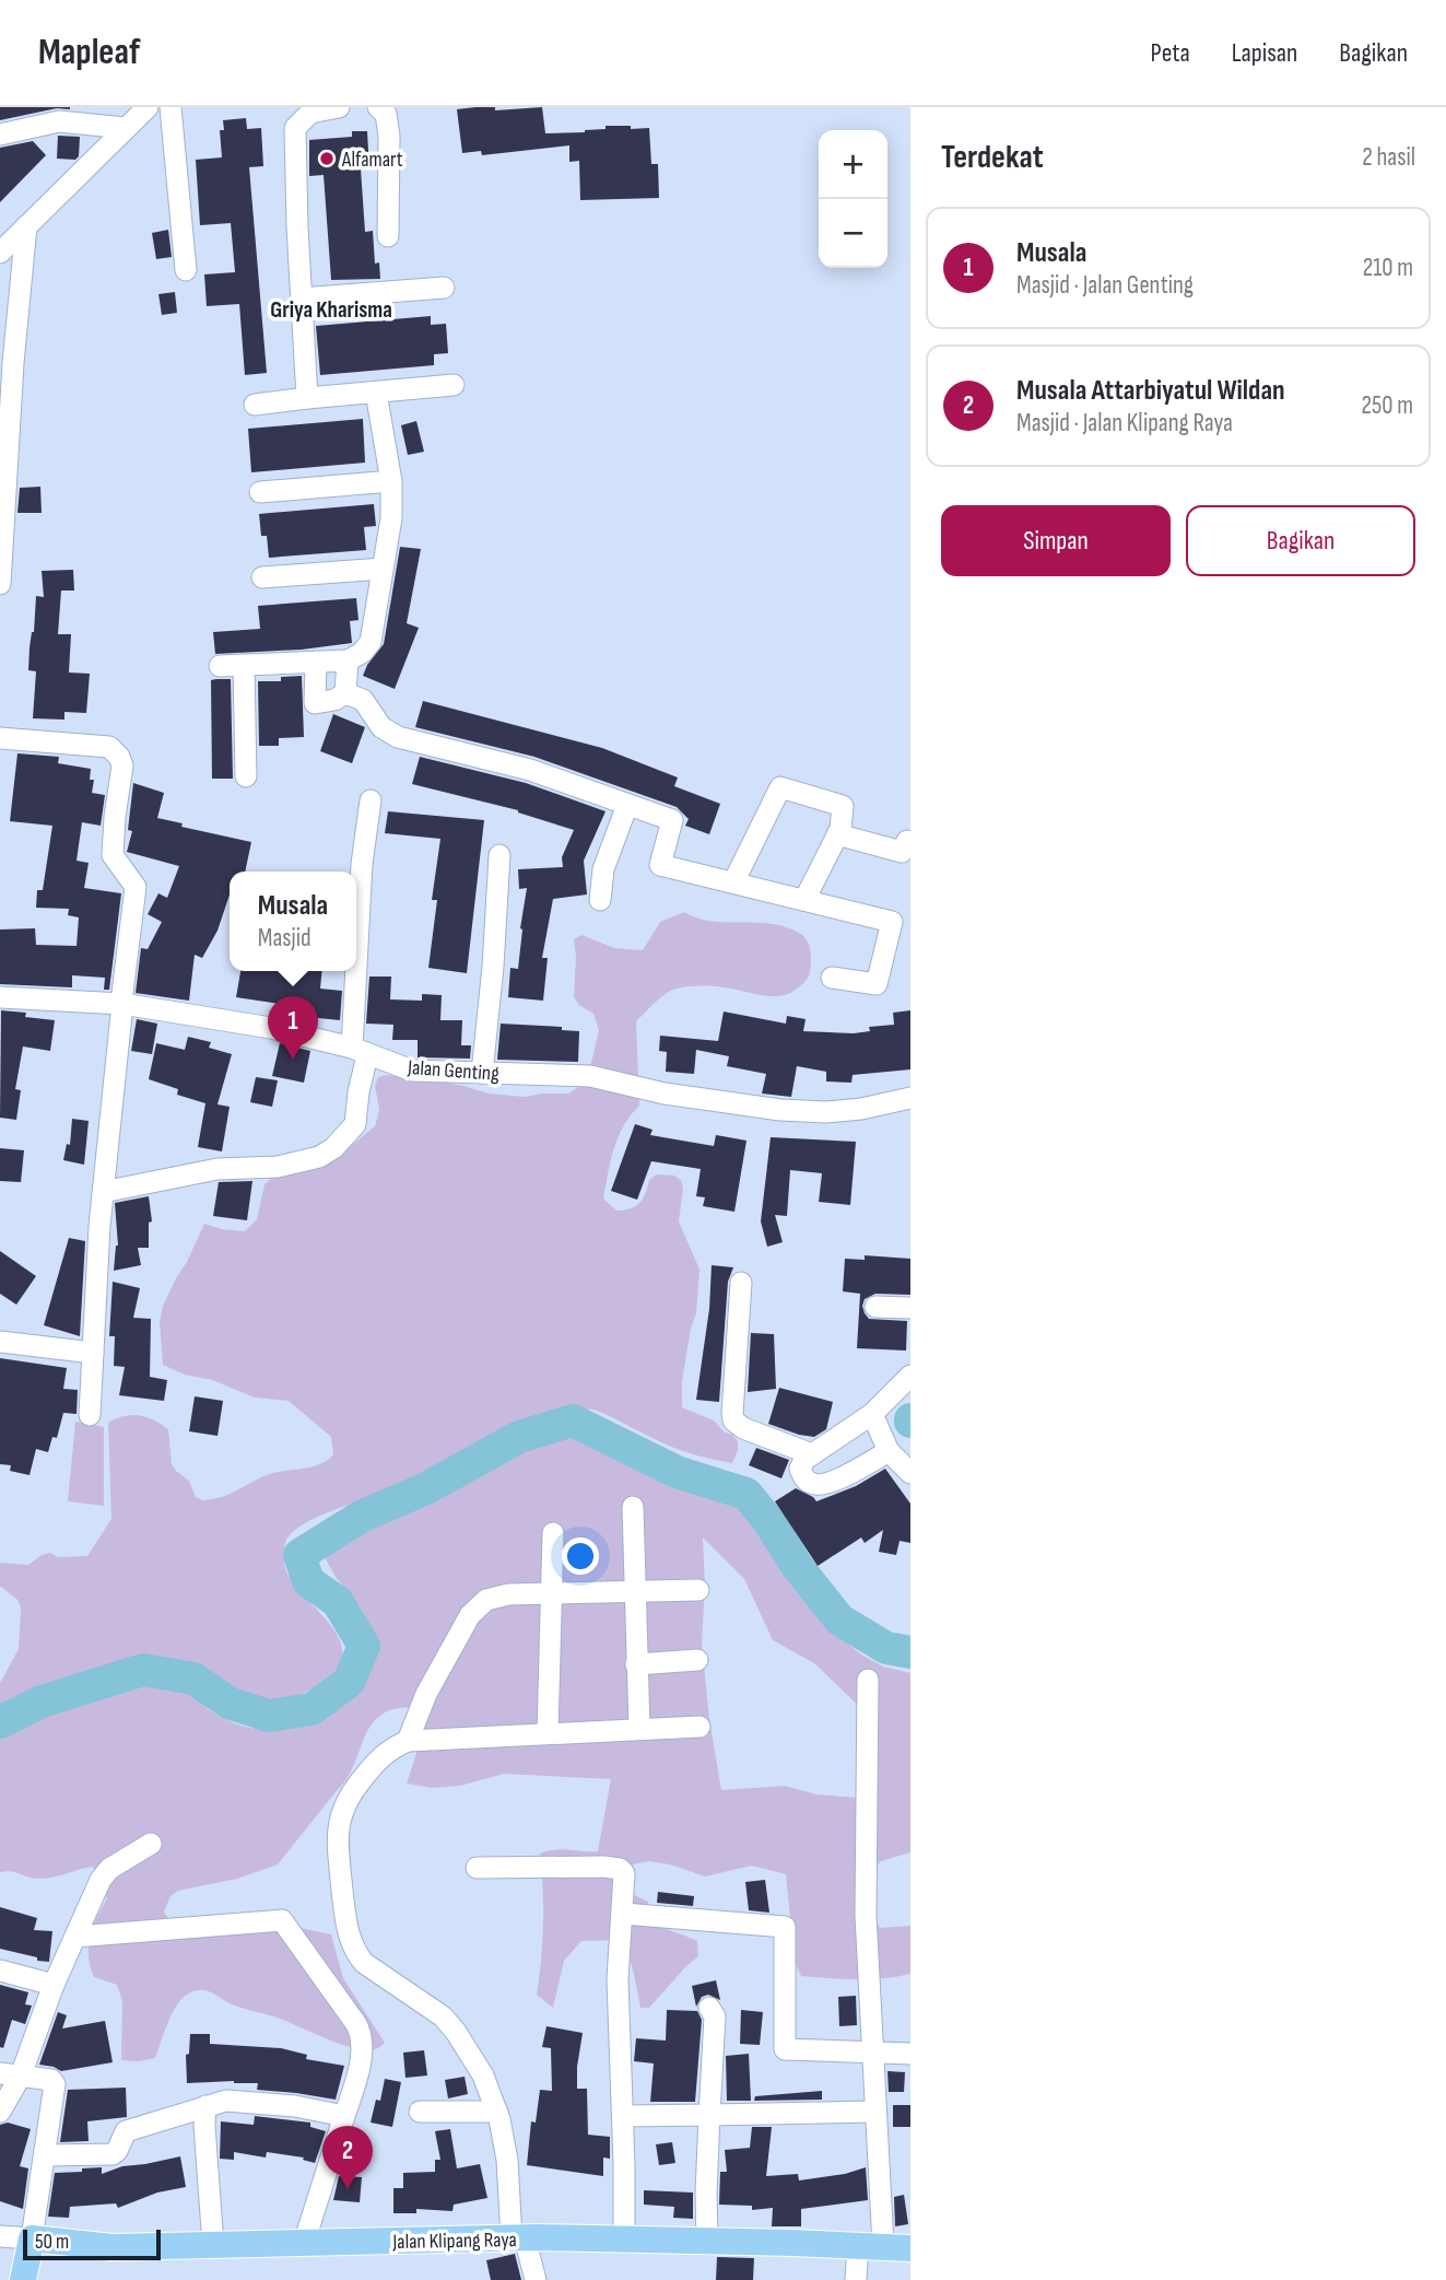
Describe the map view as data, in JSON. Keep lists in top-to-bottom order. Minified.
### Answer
{"streets":{"main road":["Jalan Klipang Raya"],"street":["Jalan Genting"]},"districts":["Griya Kharisma"],"places":["Alfamart"],"scale_bar":"50 m","page":{"header":"Mapleaf","nav":["Peta","Lapisan","Bagikan"],"heading":["Terdekat","2 hasil"],"map_buttons":["+","−"],"list":[{"mark":"1","name":"Musala","note":"Masjid · Jalan Genting","value":"210 m"},{"mark":"2","name":"Musala Attarbiyatul Wildan","note":"Masjid · Jalan Klipang Raya","value":"250 m"}],"buttons":["Simpan","Bagikan"],"popup":["Musala","Masjid"],"pins":["1","2"],"scale":"50 m"}}
